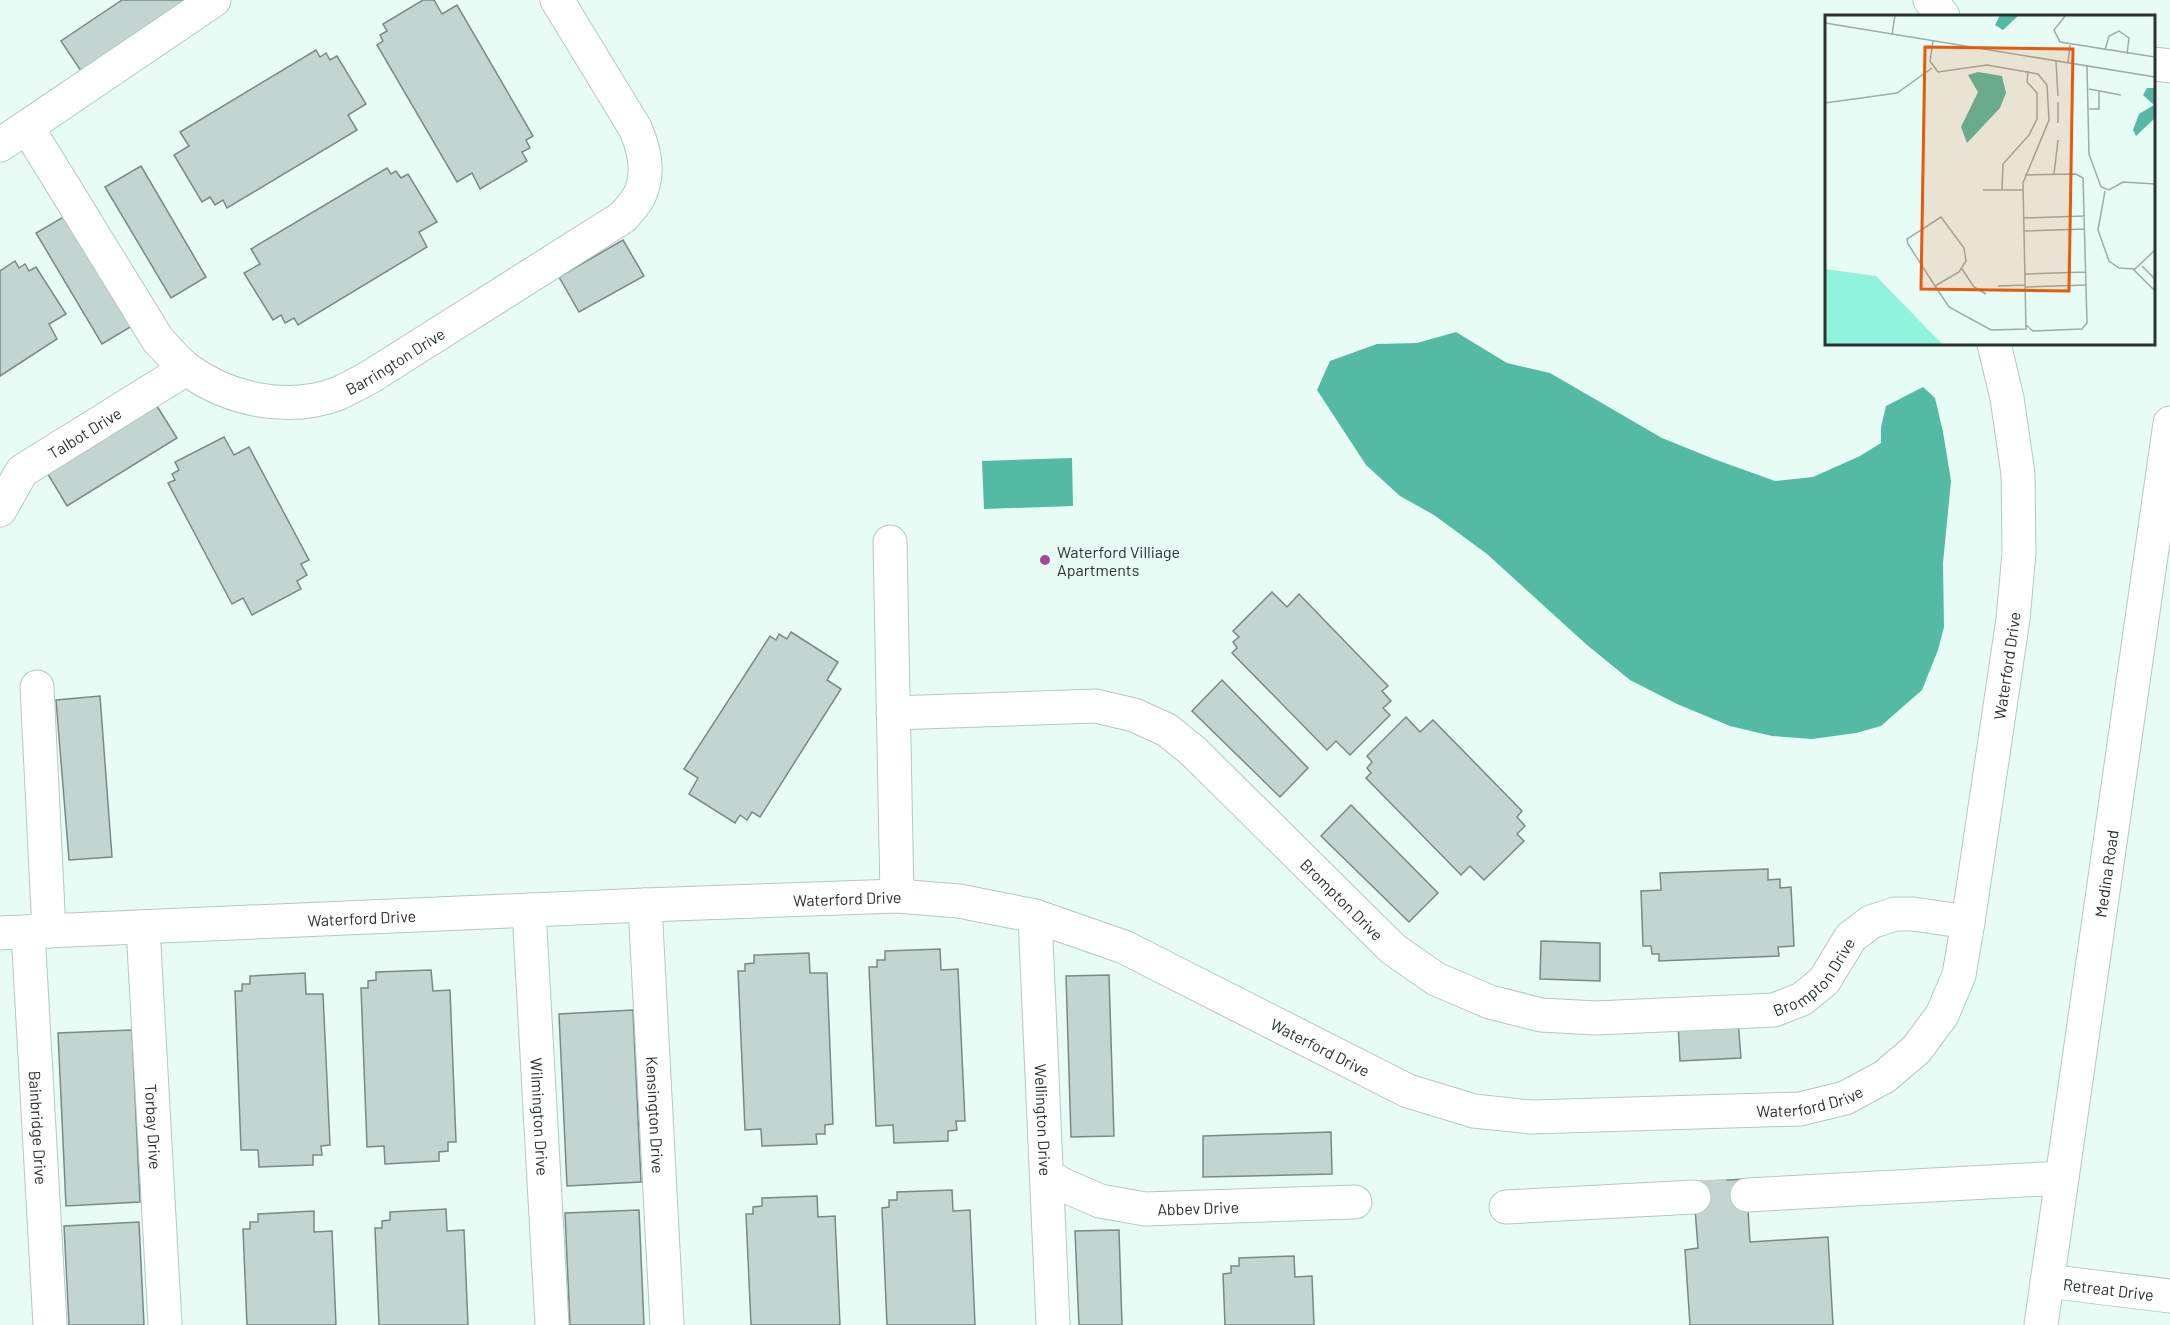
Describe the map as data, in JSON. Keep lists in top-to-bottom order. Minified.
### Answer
{"streets":{"main road":["Barrington Drive","Talbot Drive","Waterford Drive","Medina Road","Brompton Drive","Kensington Drive","Wilmington Drive","Wellington Drive","Torbay Drive","Bainbridge Drive","Abbev Drive","Retreat Drive"]},"crossings":[["Barrington Drive","Talbot Drive"],["Waterford Drive","Brompton Drive"],["Waterford Drive","Kensington Drive"],["Waterford Drive","Wilmington Drive"],["Waterford Drive","Wellington Drive"],["Waterford Drive","Torbay Drive"],["Waterford Drive","Bainbridge Drive"],["Medina Road","Retreat Drive"],["Wellington Drive","Abbev Drive"]],"places":["Waterford Villiage Apartments"]}
